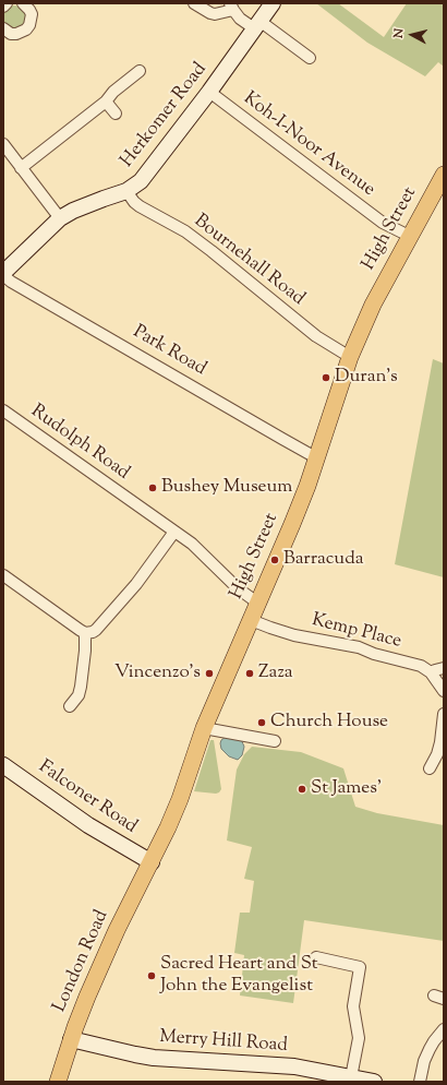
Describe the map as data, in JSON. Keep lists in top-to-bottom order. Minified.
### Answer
{"streets":{"main road":["High Street","London Road"],"street":["Herkomer Road","Koh-I-Noor Avenue","Bournehall Road","Park Road","Rudolph Road","Kemp Place","Falconer Road","Merry Hill Road"]},"crossings":[["Herkomer Road","Koh-I-Noor Avenue"],["Herkomer Road","Bournehall Road"],["Herkomer Road","Park Road"],["Koh-I-Noor Avenue","High Street"],["High Street","Bournehall Road"],["High Street","Park Road"],["High Street","Rudolph Road"],["High Street","Kemp Place"],["High Street","Falconer Road"],["High Street","London Road"],["Falconer Road","London Road"],["London Road","Merry Hill Road"]],"places":["Duran's","Bushey Museum","Barracuda","Vincenzo's","Zaza","Church House","St James'","Sacred Heart and St John the Evangelist"],"north":"left"}
